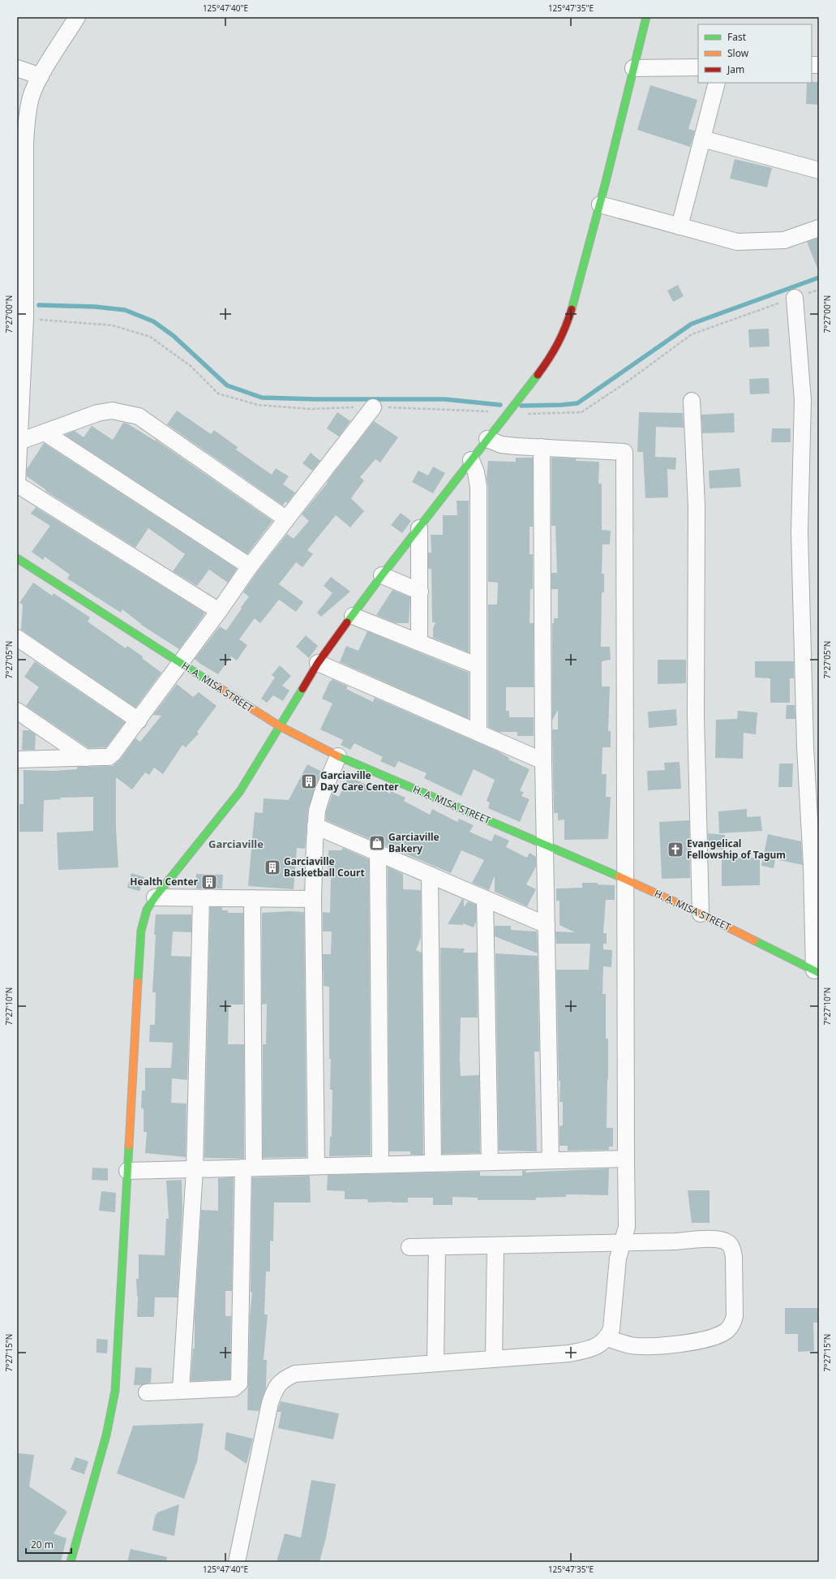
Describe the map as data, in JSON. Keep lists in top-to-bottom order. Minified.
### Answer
{"streets":{"street":["H. A. MISA STREET"]},"districts":["Garciaville"],"places":{"building":["Garciaville Day Care Center","Garciaville Basketball Court","Health Center"],"shop":["Garciaville Bakery"],"church":["Evangelical Fellowship of Tagum"]},"legend":["Fast","Slow","Jam"],"scale_bar":"20 m","coordinates":["125°47'40\"E","125°47'35\"E","7°27'00\"N","7°27'05\"N","7°27'10\"N","7°27'15\"N"]}
